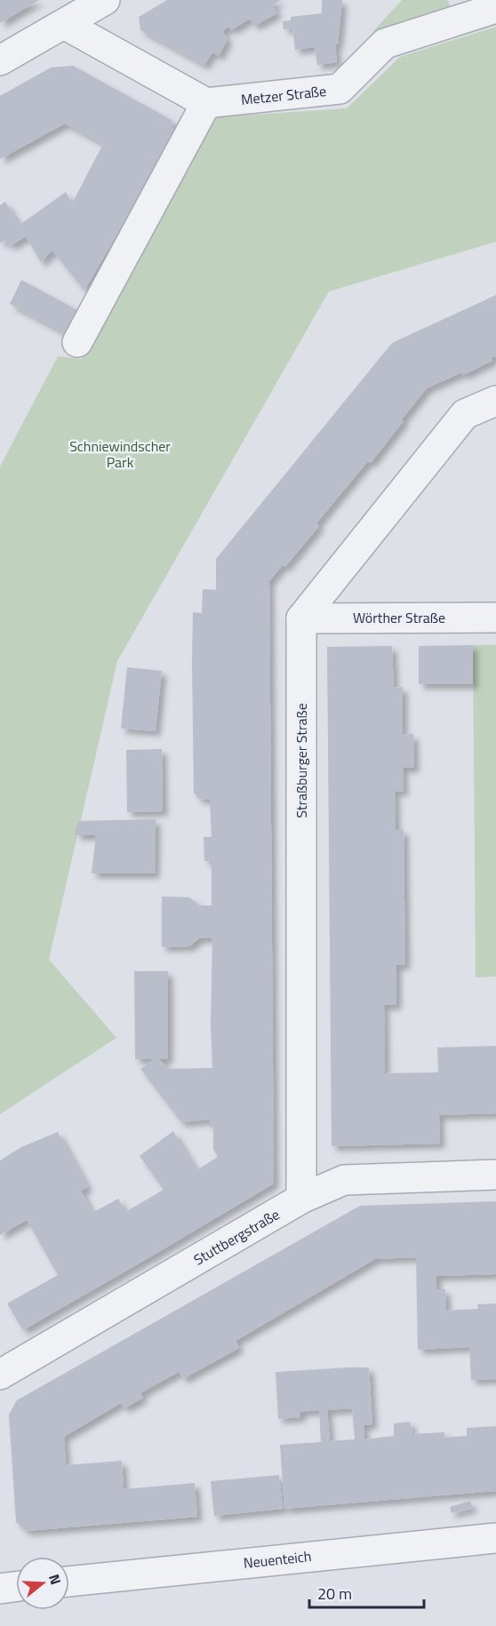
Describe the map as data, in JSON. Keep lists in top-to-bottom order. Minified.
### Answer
{"streets":{"street":["Metzer Straße","Wörther Straße","Straßburger Straße","Stuttbergstraße","Neuenteich"]},"crossings":[["Wörther Straße","Straßburger Straße"],["Straßburger Straße","Stuttbergstraße"]],"parks":["Schniewindscher Park"],"scale_bar":"20 m","north":"right"}
